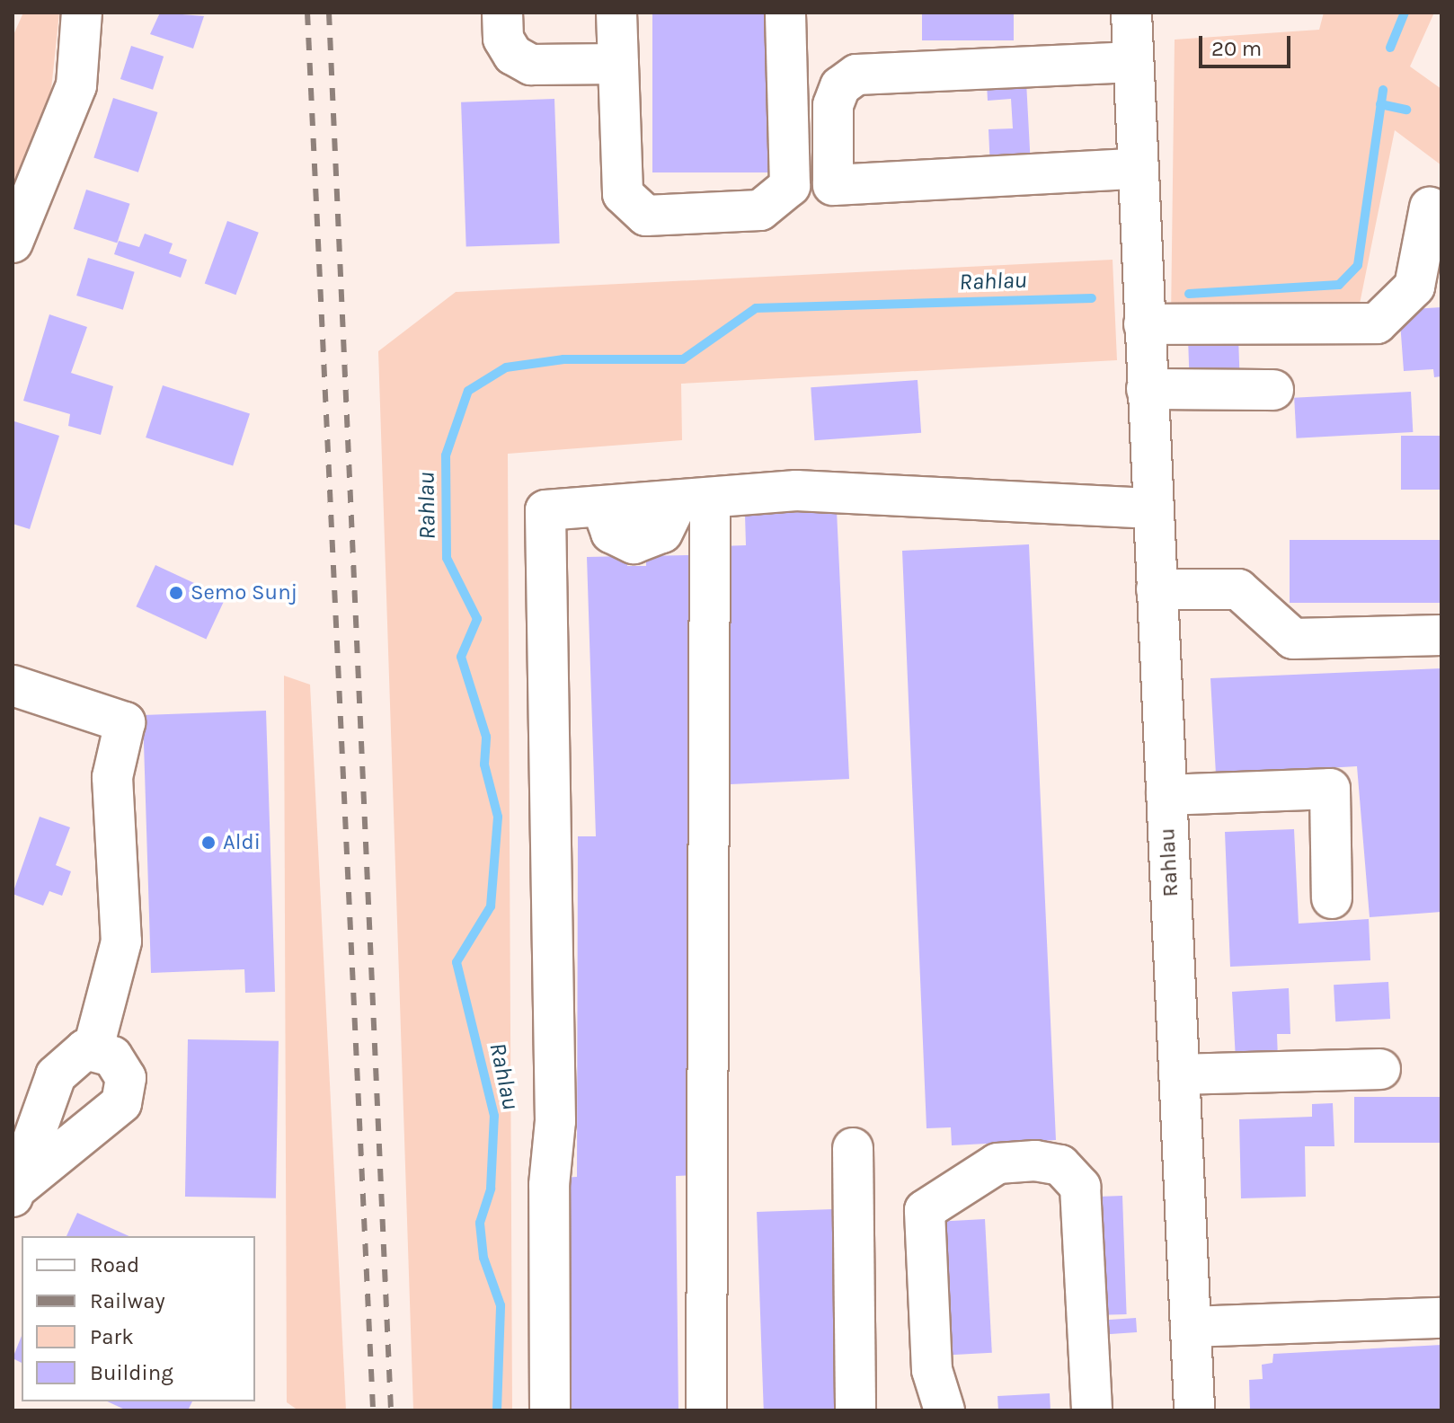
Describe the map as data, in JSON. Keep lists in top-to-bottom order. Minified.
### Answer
{"streets":{"street":["Rahlau"]},"water":["Rahlau"],"places":["Semo Sunj","Aldi"],"legend":["Road","Railway","Park","Building"],"scale_bar":"20 m"}
